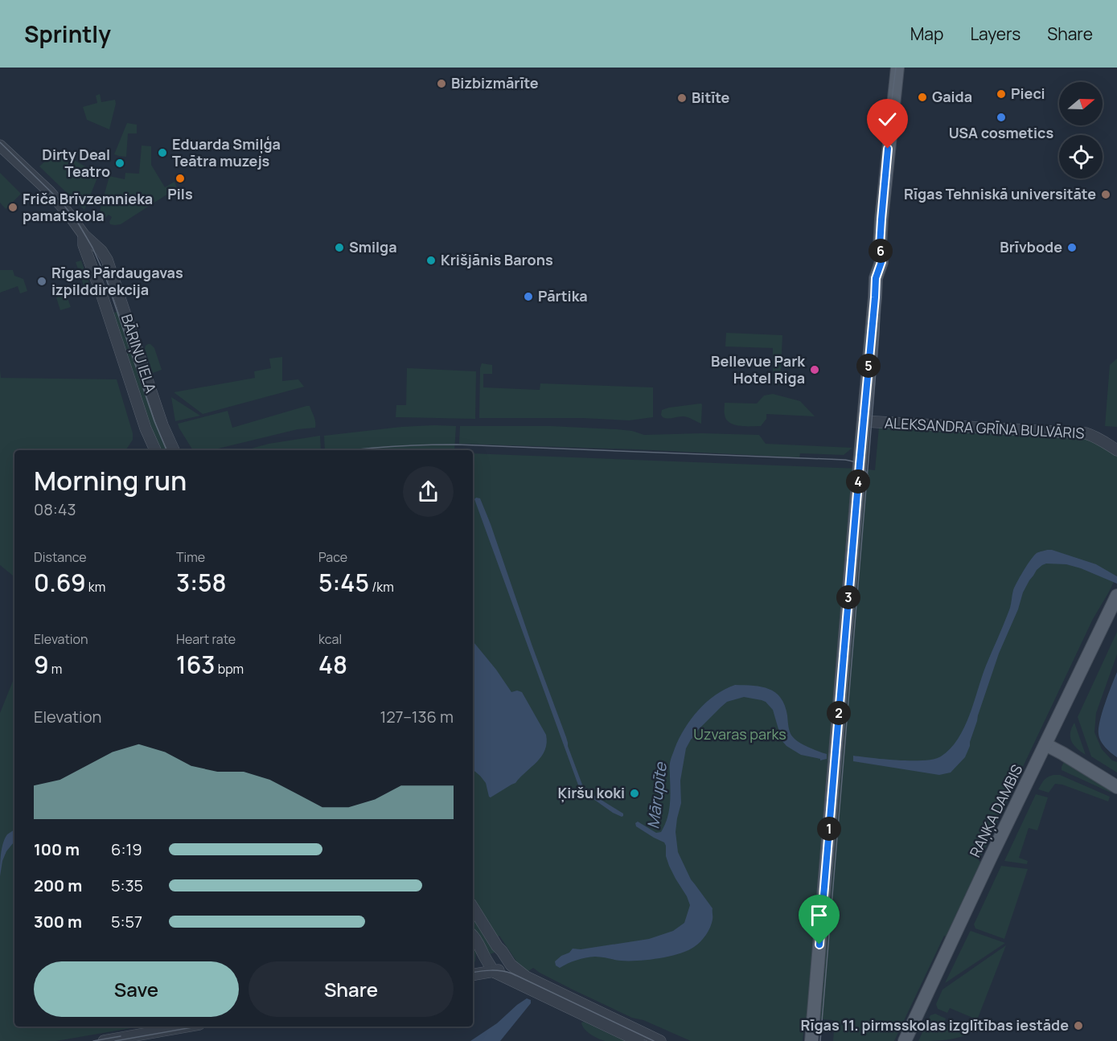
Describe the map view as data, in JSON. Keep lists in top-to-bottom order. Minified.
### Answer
{"streets":{"main road":["RAŅĶA DAMBIS"],"street":["BĀRIŅU IELA","ALEKSANDRA GRĪNA BULVĀRIS"]},"water":["Mārupīte"],"parks":["Uzvaras parks"],"places":["Bizbizmārīte","Pieci","Gaida","Bitīte","USA cosmetics","Eduarda Smiļģa Teātra muzejs","Dirty Deal Teatro","Pils","Rīgas Tehniskā universitāte","Friča Brīvzemnieka pamatskola","Smilga","Brīvbode","Krišjānis Barons","Rīgas Pārdaugavas izpilddirekcija","Pārtika","Bellevue Park Hotel Riga","Ķiršu koki","Rīgas 11. pirmsskolas izglītības iestāde"],"north":"right","page":{"header":"Sprintly","nav":["Map","Layers","Share"],"pins":["6","5","4","3","2","1"],"heading":["Morning run","08:43"],"stats":[["Distance","0.69 km"],["Time","3:58"],["Pace","5:45 /km"],["Elevation","9 m"],["Heart rate","163 bpm"],["kcal","48"]],"chart":["Elevation","127–136 m"],"list":[{"name":"100 m","note":"6:19"},{"name":"200 m","note":"5:35"},{"name":"300 m","note":"5:57"}],"buttons":["Save","Share"]}}
